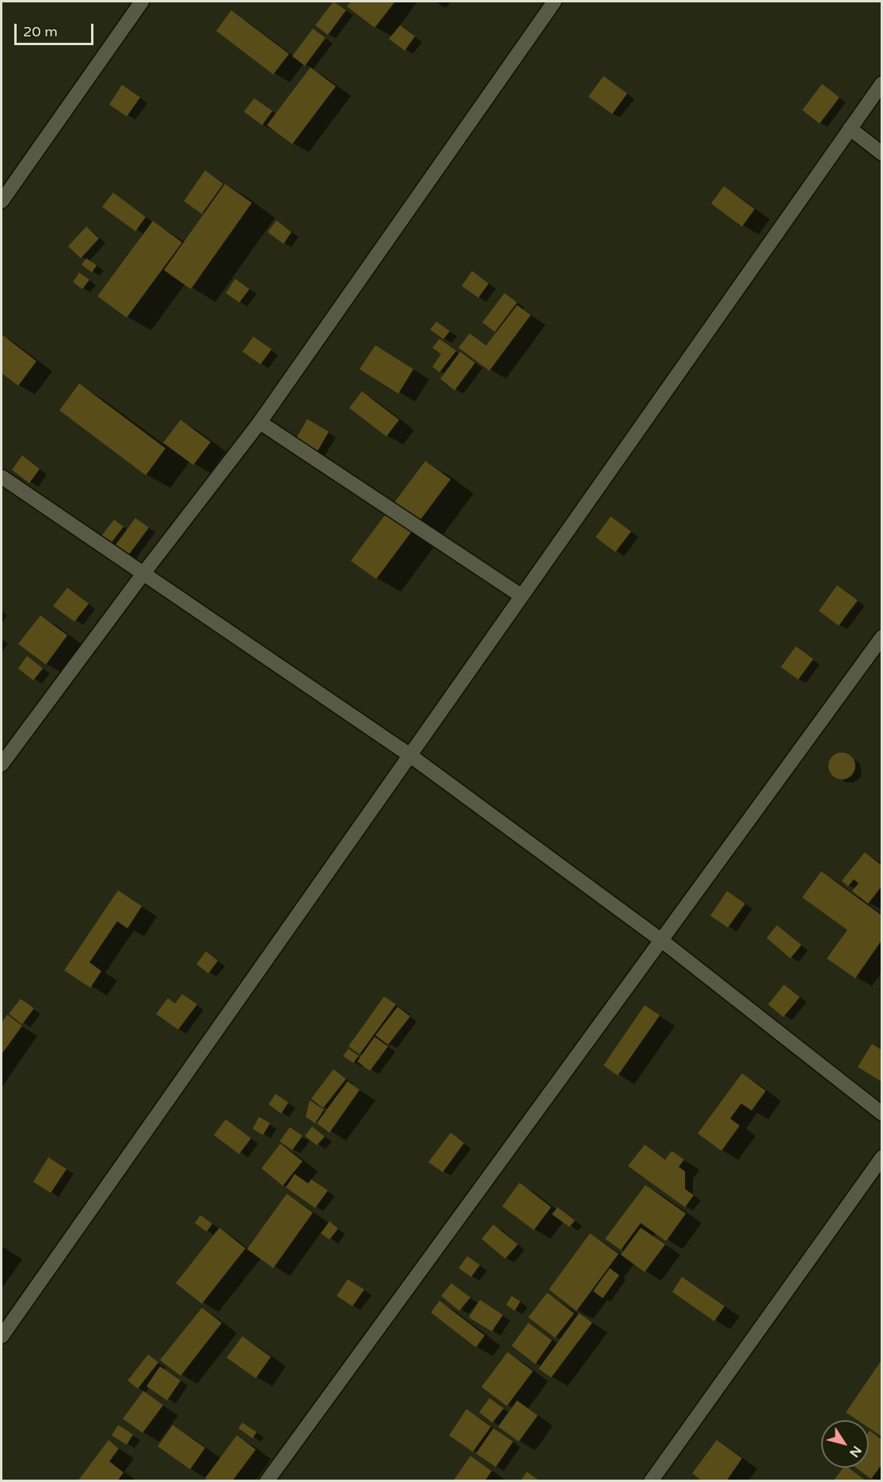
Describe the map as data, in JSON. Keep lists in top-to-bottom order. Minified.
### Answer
{"scale_bar":"20 m","north":"bottom right"}
